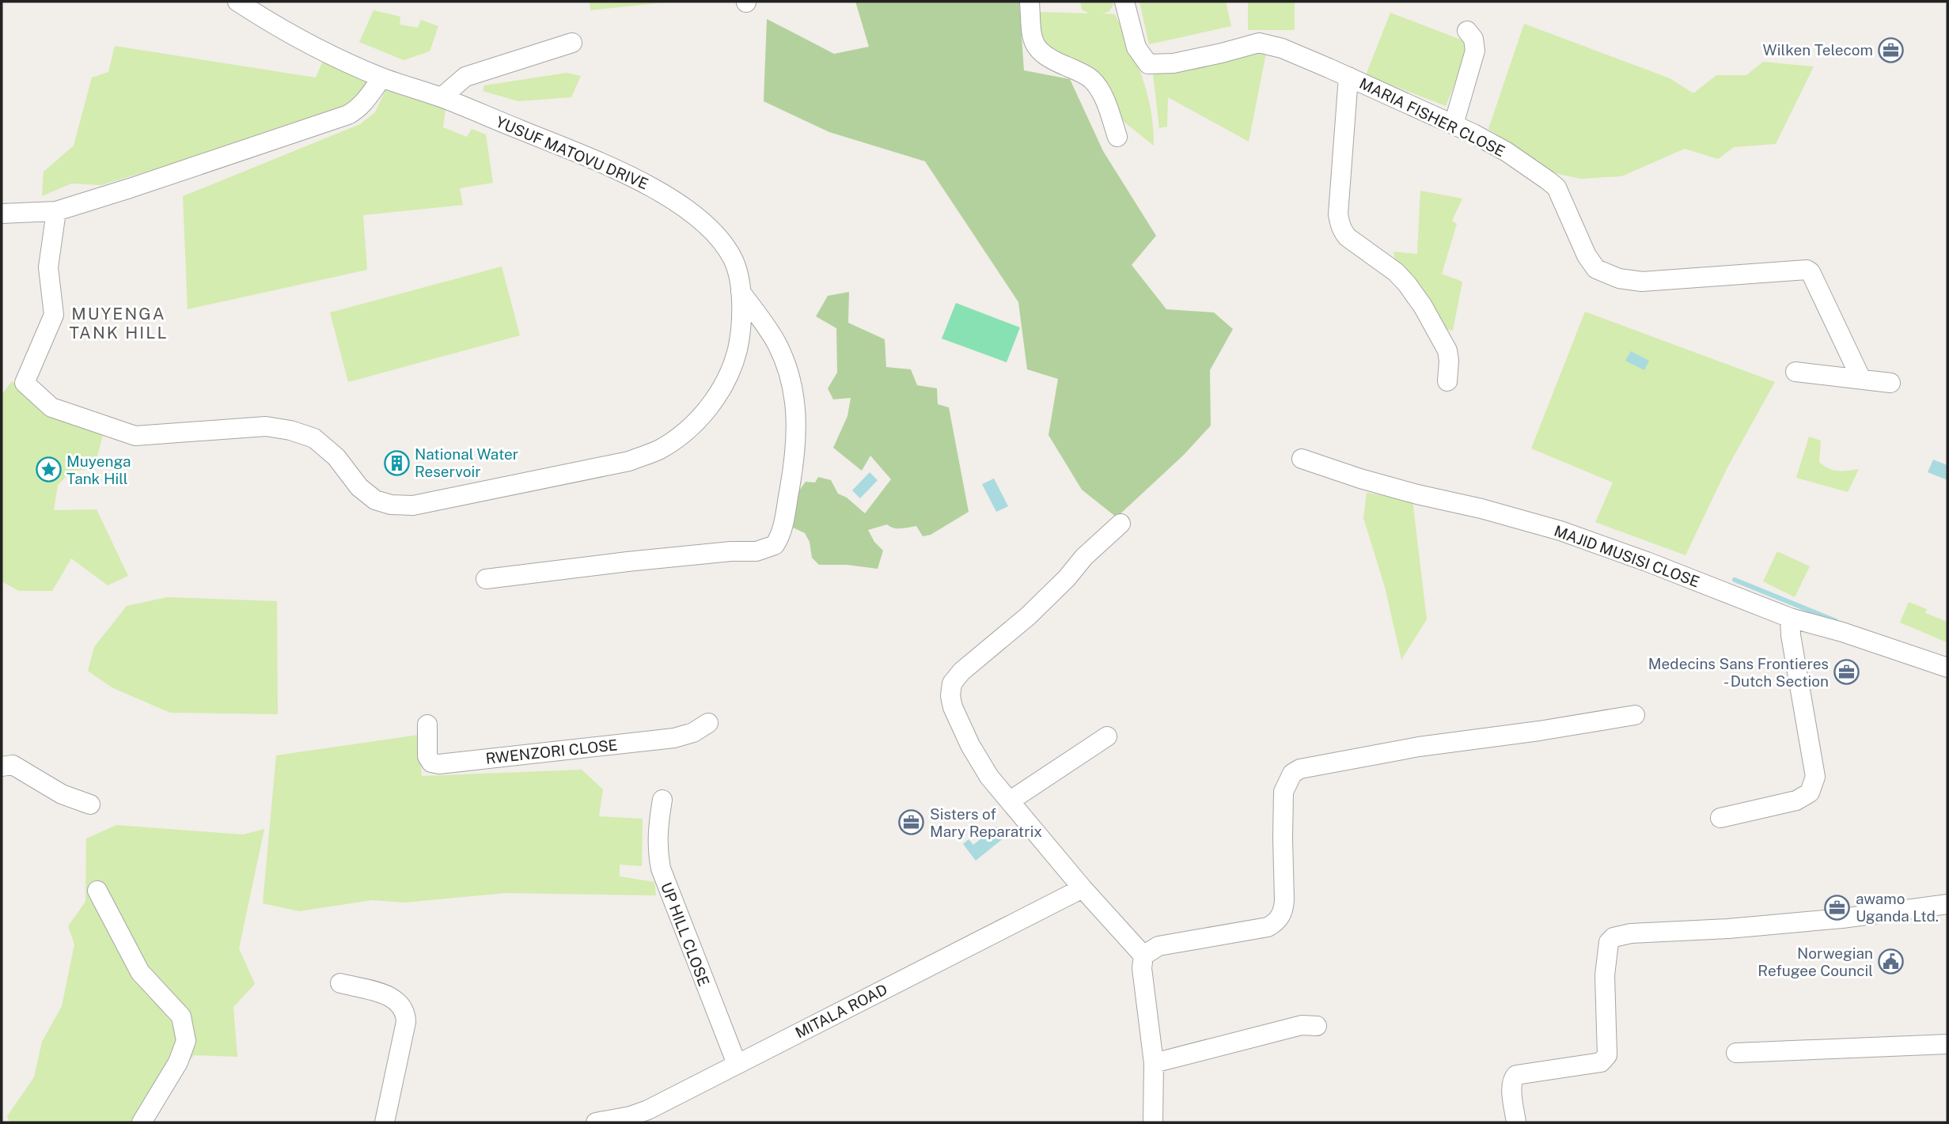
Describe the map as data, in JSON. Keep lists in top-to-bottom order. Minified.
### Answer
{"streets":{"street":["MARIA FISHER CLOSE","YUSUF MATOVU DRIVE","MAJID MUSISI CLOSE","RWENZORI CLOSE","UP HILL CLOSE","MITALA ROAD"]},"crossings":[["UP HILL CLOSE","MITALA ROAD"]],"districts":["MUYENGA TANK HILL"],"places":{"office":["Wilken Telecom","Medecins Sans Frontieres - Dutch Section","Sisters of Mary Reparatrix","awamo Uganda Ltd."],"building":["National Water Reservoir"],"place":["Muyenga Tank Hill"],"public building":["Norwegian Refugee Council"]}}
